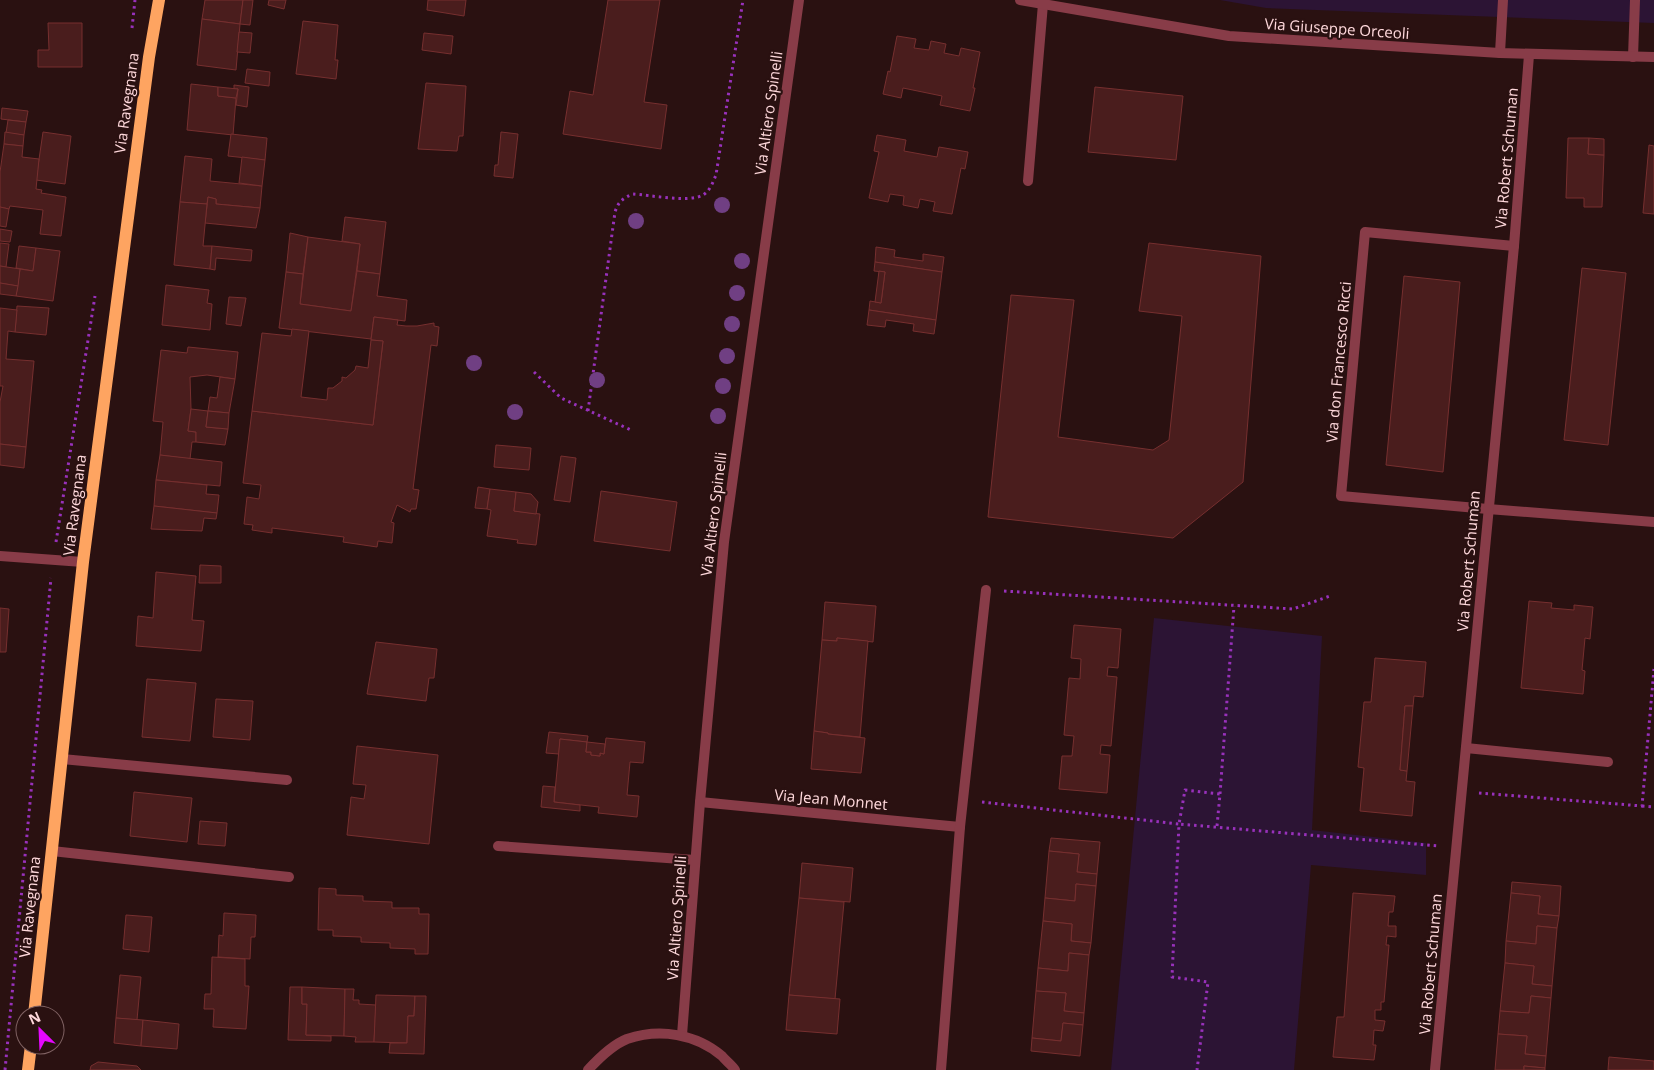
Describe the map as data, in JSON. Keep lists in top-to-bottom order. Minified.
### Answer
{"streets":{"main road":["Via Ravegnana"],"street":["Via Giuseppe Orceoli","Via Altiero Spinelli","Via Robert Schuman","Via don Francesco Ricci","Via Jean Monnet"]},"crossings":[["Via Giuseppe Orceoli","Via Robert Schuman"],["Via Altiero Spinelli","Via Jean Monnet"],["Via Robert Schuman","Via don Francesco Ricci"]],"north":"top left"}
